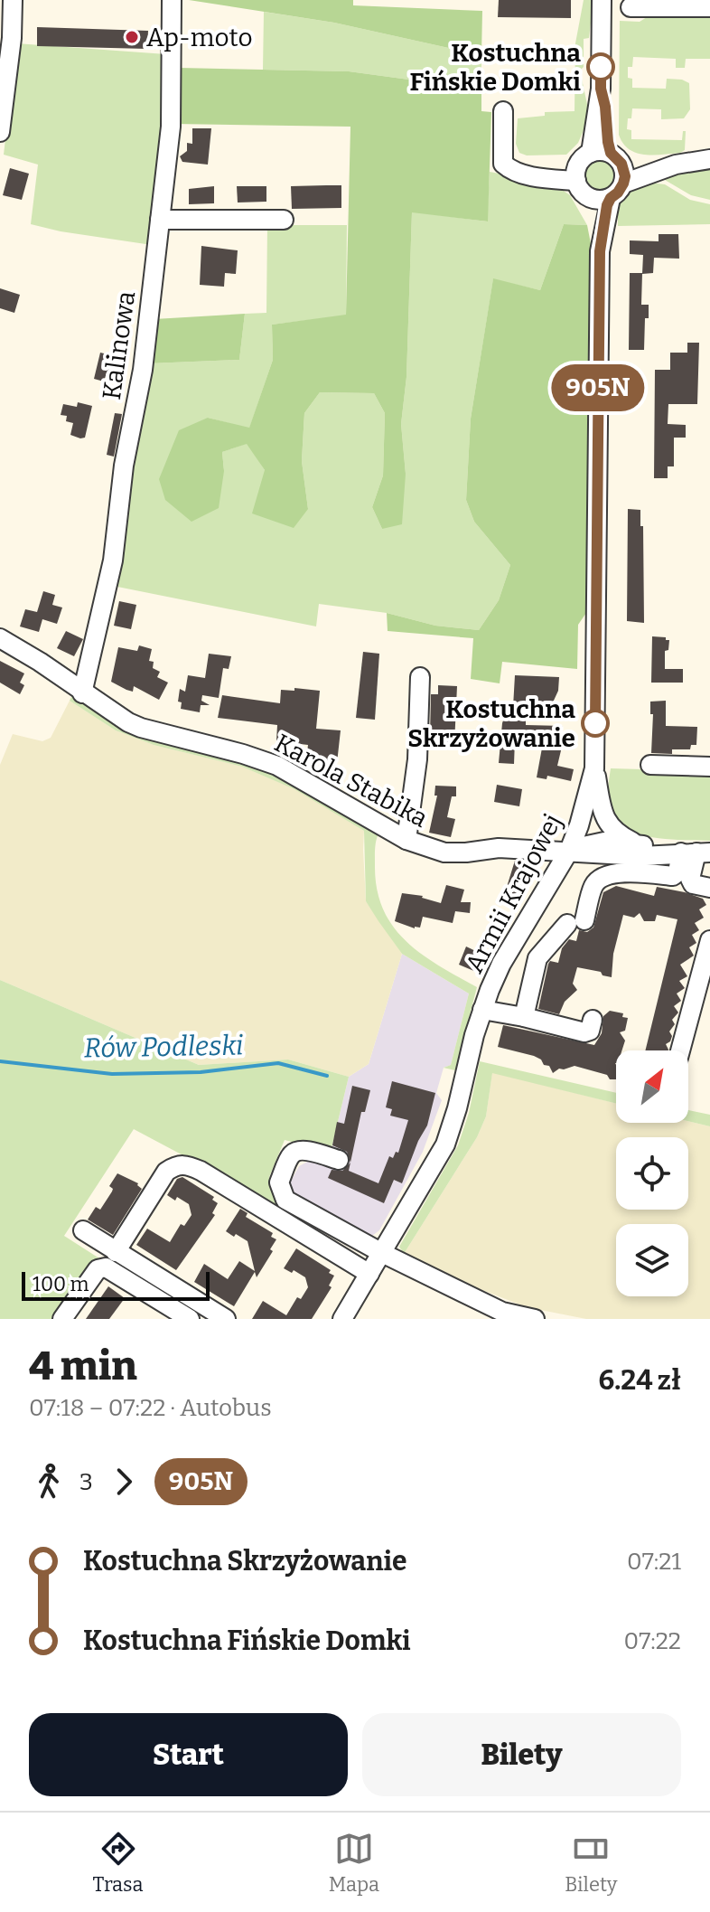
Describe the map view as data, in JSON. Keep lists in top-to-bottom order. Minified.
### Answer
{"streets":{"street":["Kalinowa","Karola Stabika","Armii Krajowej"]},"crossings":[["Kalinowa","Karola Stabika"],["Karola Stabika","Armii Krajowej"]],"water":["Rów Podleski"],"places":["Ap-moto","Kostuchna Fińskie Domki","Kostuchna Skrzyżowanie"],"lines":["bus line 905N"],"scale_bar":"100 m","north":"top right","page":{"on_map":"905N","scale":"100 m","heading":["4 min","07:18 – 07:22 · Autobus","6.24 zł"],"legs":["3","905N"],"list":[{"name":"Kostuchna Skrzyżowanie","value":"07:21"},{"name":"Kostuchna Fińskie Domki","value":"07:22"}],"buttons":["Start","Bilety"],"tabs":["Trasa","Mapa","Bilety"]}}
